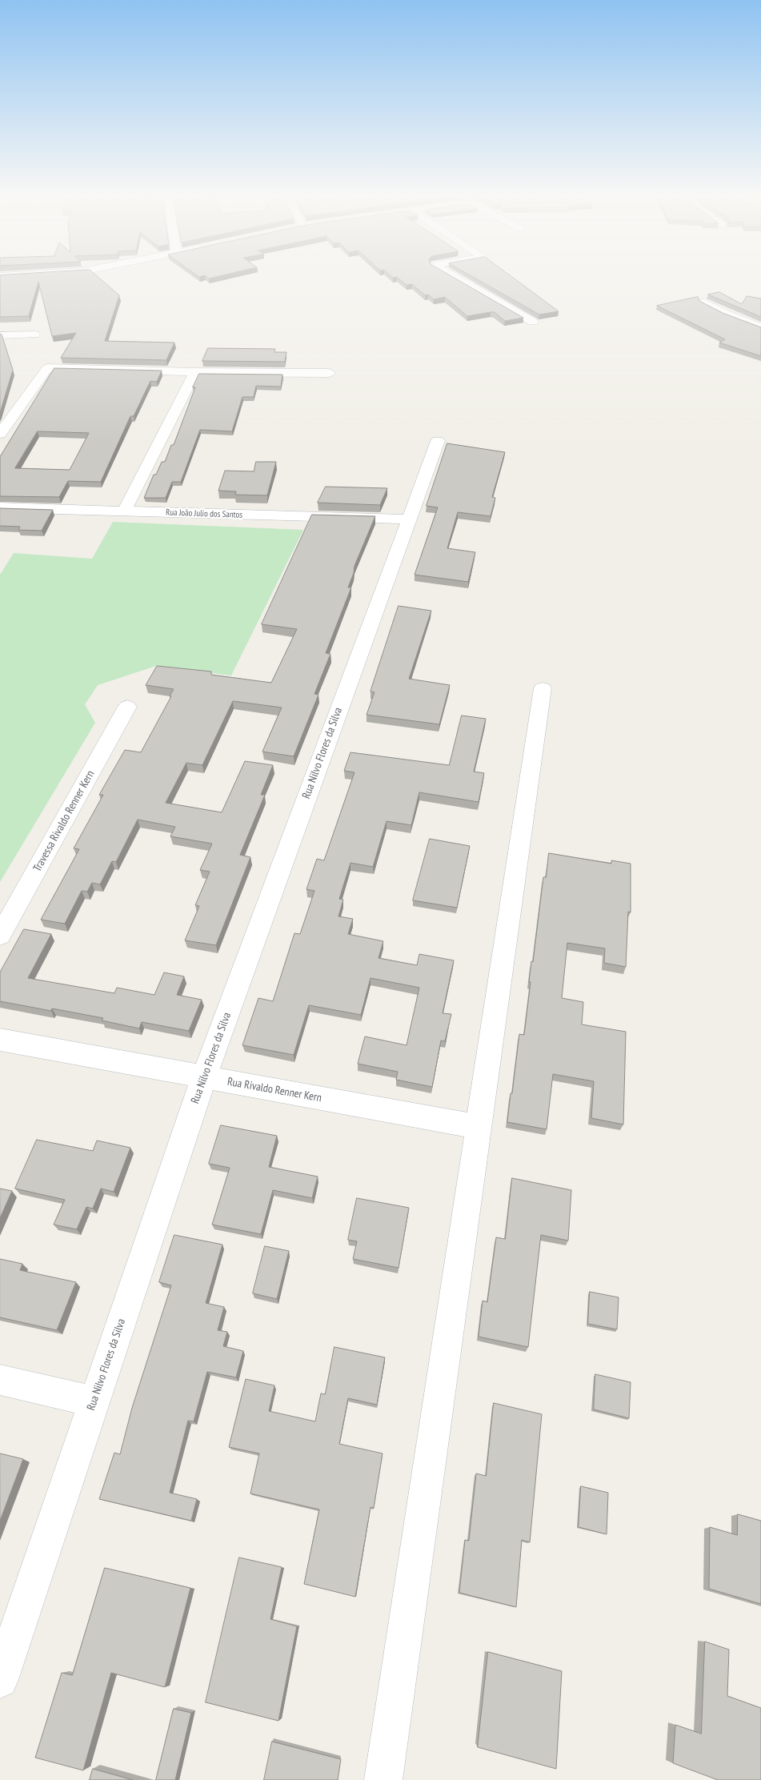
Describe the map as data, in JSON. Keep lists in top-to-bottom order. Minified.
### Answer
{"streets":{"street":["Rua João Julio dos Santos","Rua Nilvo Flores da Silva","Travessa Rivaldo Renner Kern","Rua Rivaldo Renner Kern"]},"crossings":[["Rua João Julio dos Santos","Rua Nilvo Flores da Silva"],["Rua Nilvo Flores da Silva","Rua Rivaldo Renner Kern"]]}
